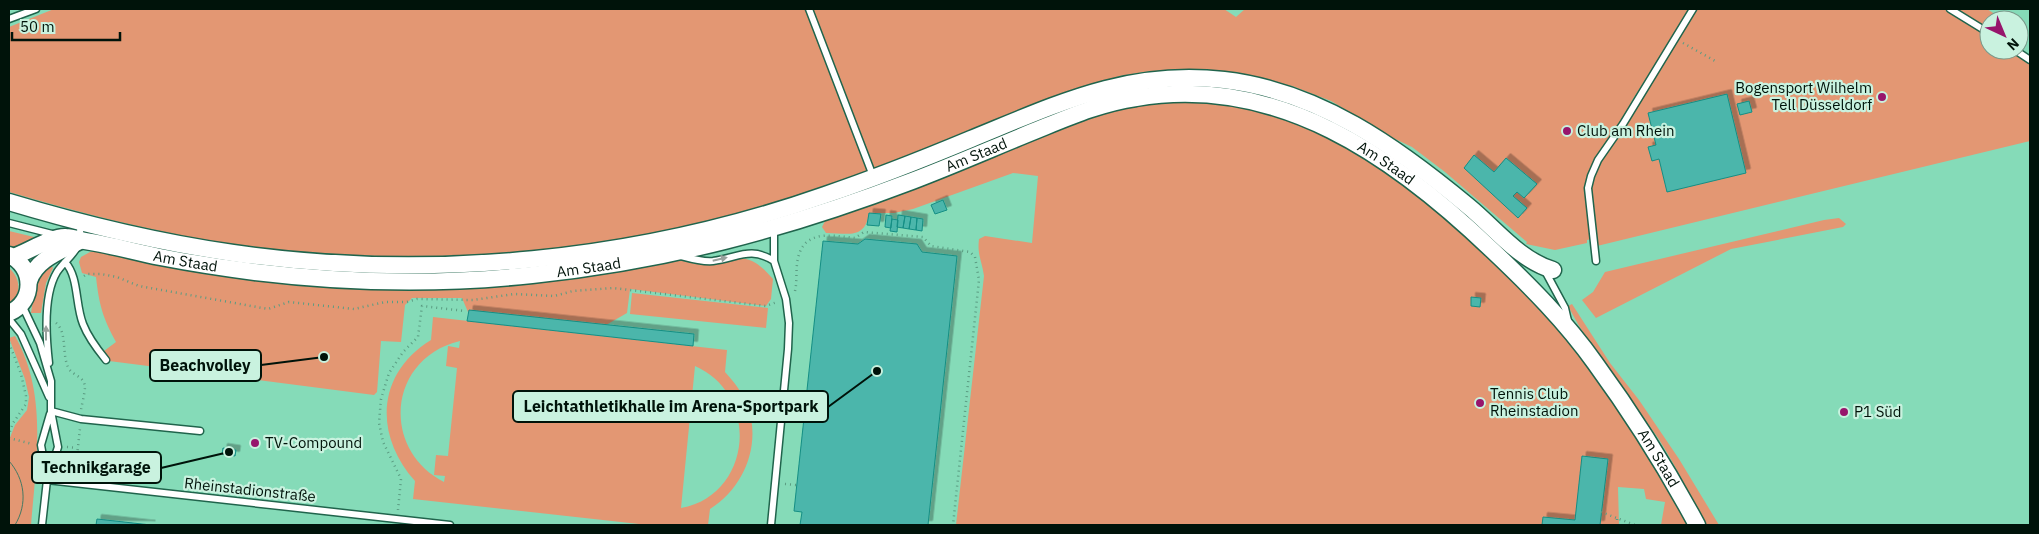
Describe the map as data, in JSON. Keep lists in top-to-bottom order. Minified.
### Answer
{"streets":{"street":["Am Staad"],"lane":["Rheinstadionstraße"]},"places":["Bogensport Wilhelm Tell Düsseldorf","Club am Rhein","Beachvolley","Leichtathletikhalle im Arena-Sportpark","Tennis Club Rheinstadion","P1 Süd","TV-Compound","Technikgarage"],"scale_bar":"50 m","north":"bottom right"}
